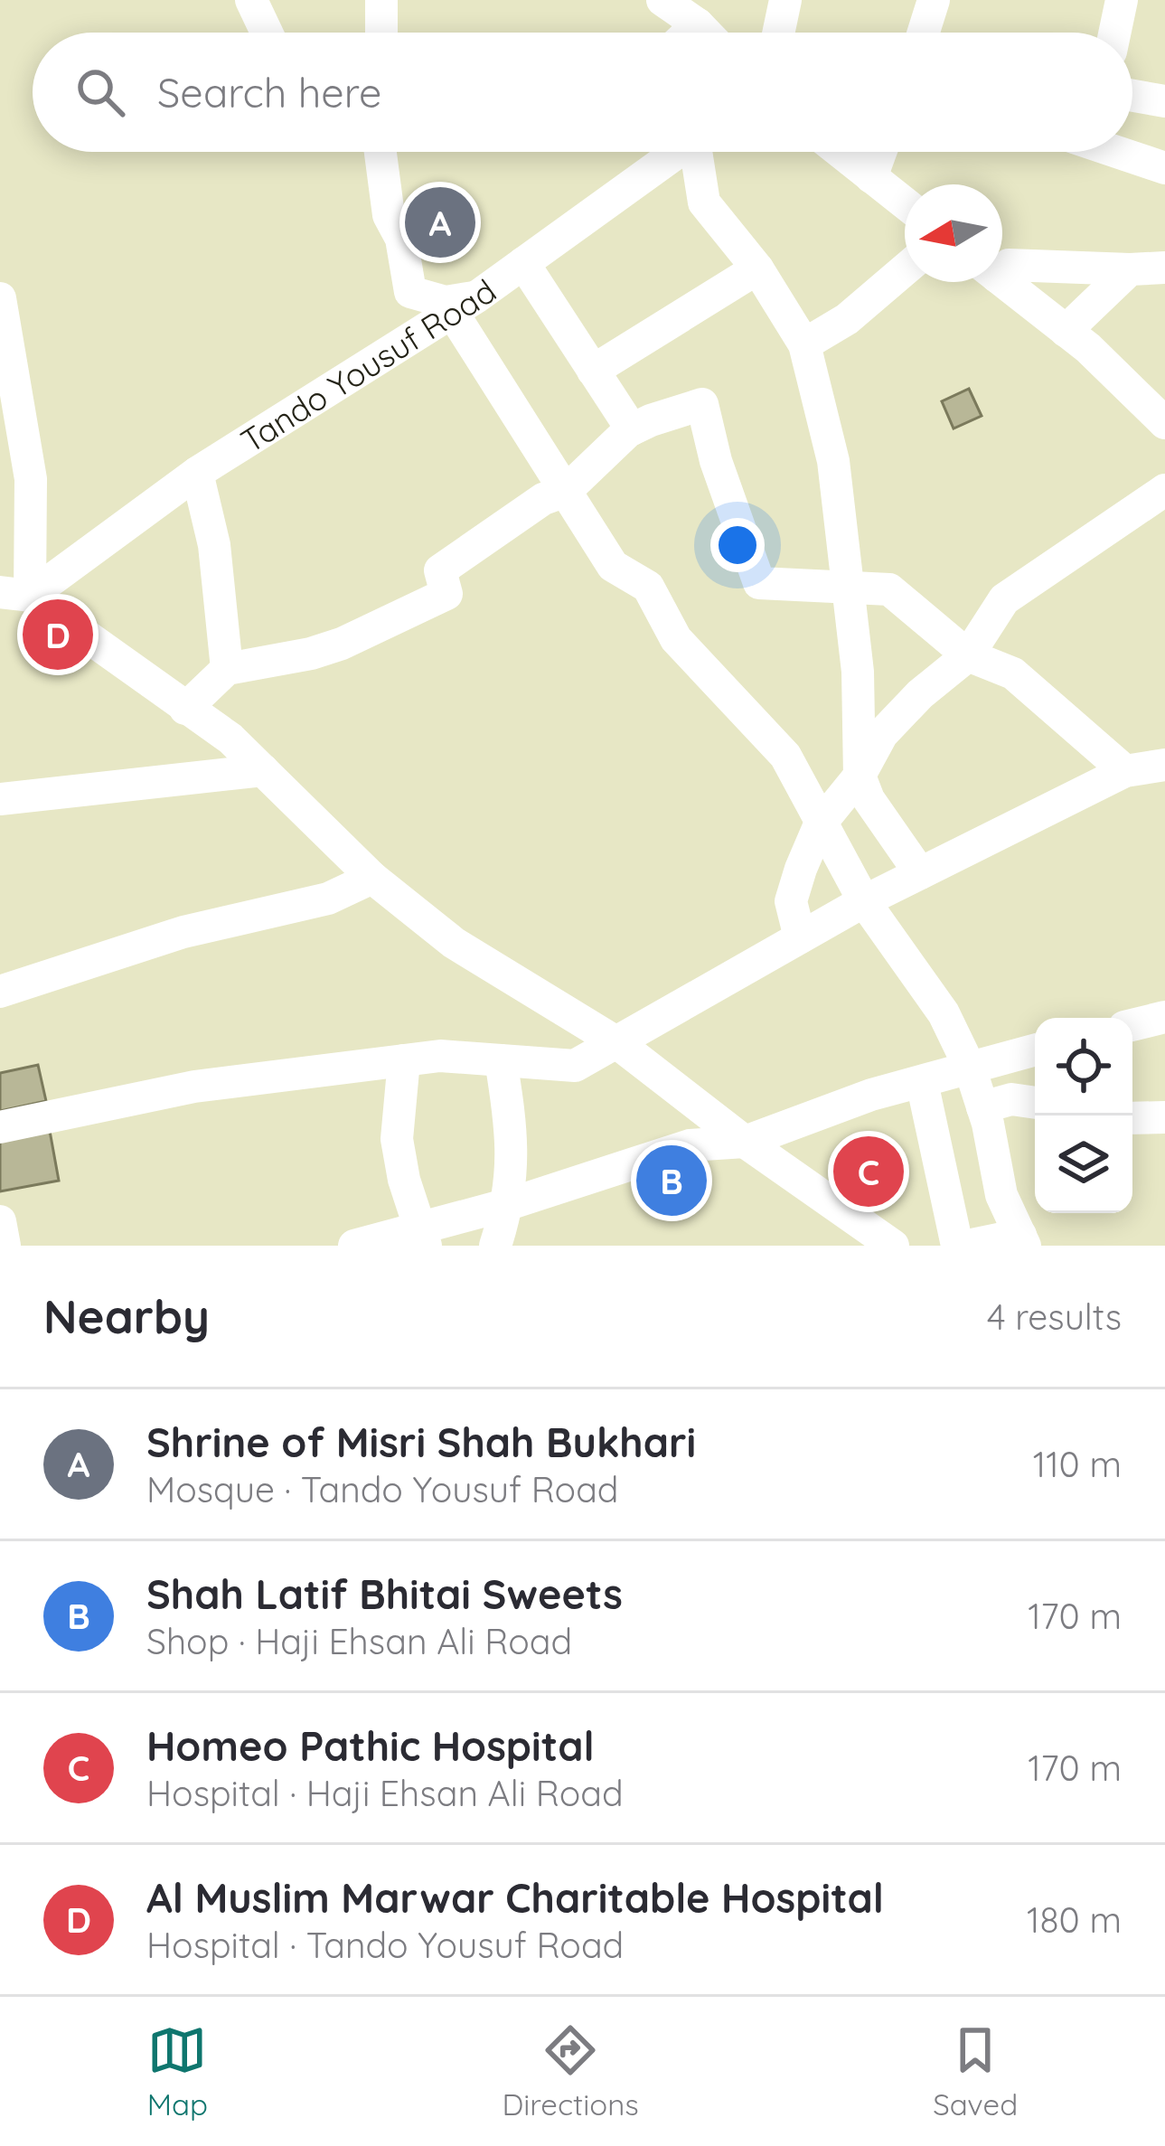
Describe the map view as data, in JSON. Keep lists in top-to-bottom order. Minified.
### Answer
{"streets":{"street":["Tando Yousuf Road"]},"north":"left","page":{"search":"Search here","pins":["A","D","C","B"],"heading":["Nearby","4 results"],"list":[{"mark":"A","name":"Shrine of Misri Shah Bukhari","note":"Mosque · Tando Yousuf Road","value":"110 m"},{"mark":"B","name":"Shah Latif Bhitai Sweets","note":"Shop · Haji Ehsan Ali Road","value":"170 m"},{"mark":"C","name":"Homeo Pathic Hospital","note":"Hospital · Haji Ehsan Ali Road","value":"170 m"},{"mark":"D","name":"Al Muslim Marwar Charitable Hospital","note":"Hospital · Tando Yousuf Road","value":"180 m"}],"nav":["Map","Directions","Saved"]}}
